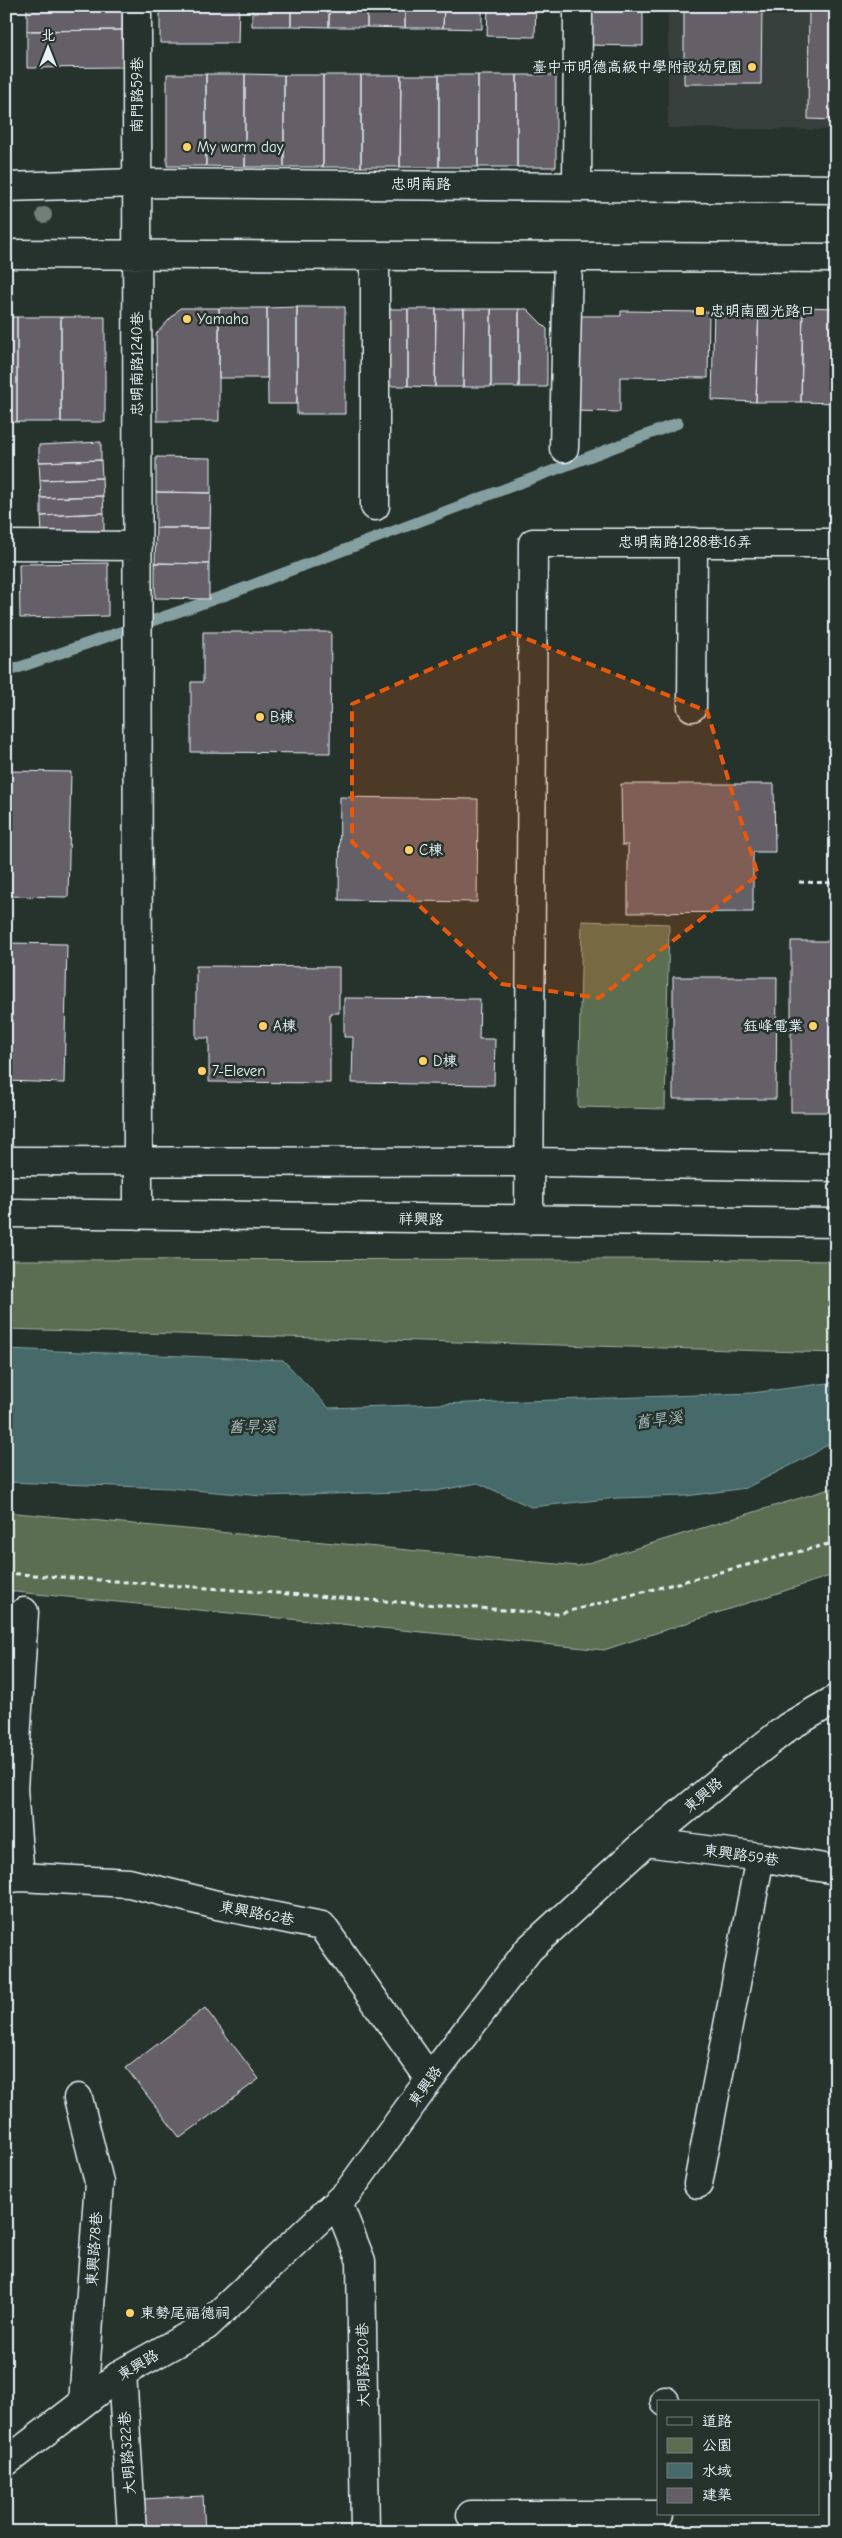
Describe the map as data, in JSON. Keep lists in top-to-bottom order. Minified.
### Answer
{"streets":{"street":["南門路59巷","忠明南路","忠明南路1240巷","忠明南路1288巷16弄","祥興路","東興路","東興路59巷","東興路62巷","東興路78巷","大明路320巷","大明路322巷"]},"crossings":[["南門路59巷","忠明南路"],["南門路59巷","忠明南路1240巷"],["忠明南路","忠明南路1240巷"],["忠明南路1240巷","祥興路"],["東興路","東興路59巷"],["東興路","東興路62巷"],["東興路","東興路78巷"],["東興路","大明路320巷"],["東興路","大明路322巷"]],"water":["舊旱溪"],"places":{"other":["臺中市明德高級中學附設幼兒園","My warm day","Yamaha","B棟","C棟","A棟","鈺峰電業","D棟","7-Eleven","東勢尾福德祠"],"transit":["忠明南國光路口"]},"legend":["道路","公園","水域","建築"],"north":"top"}
